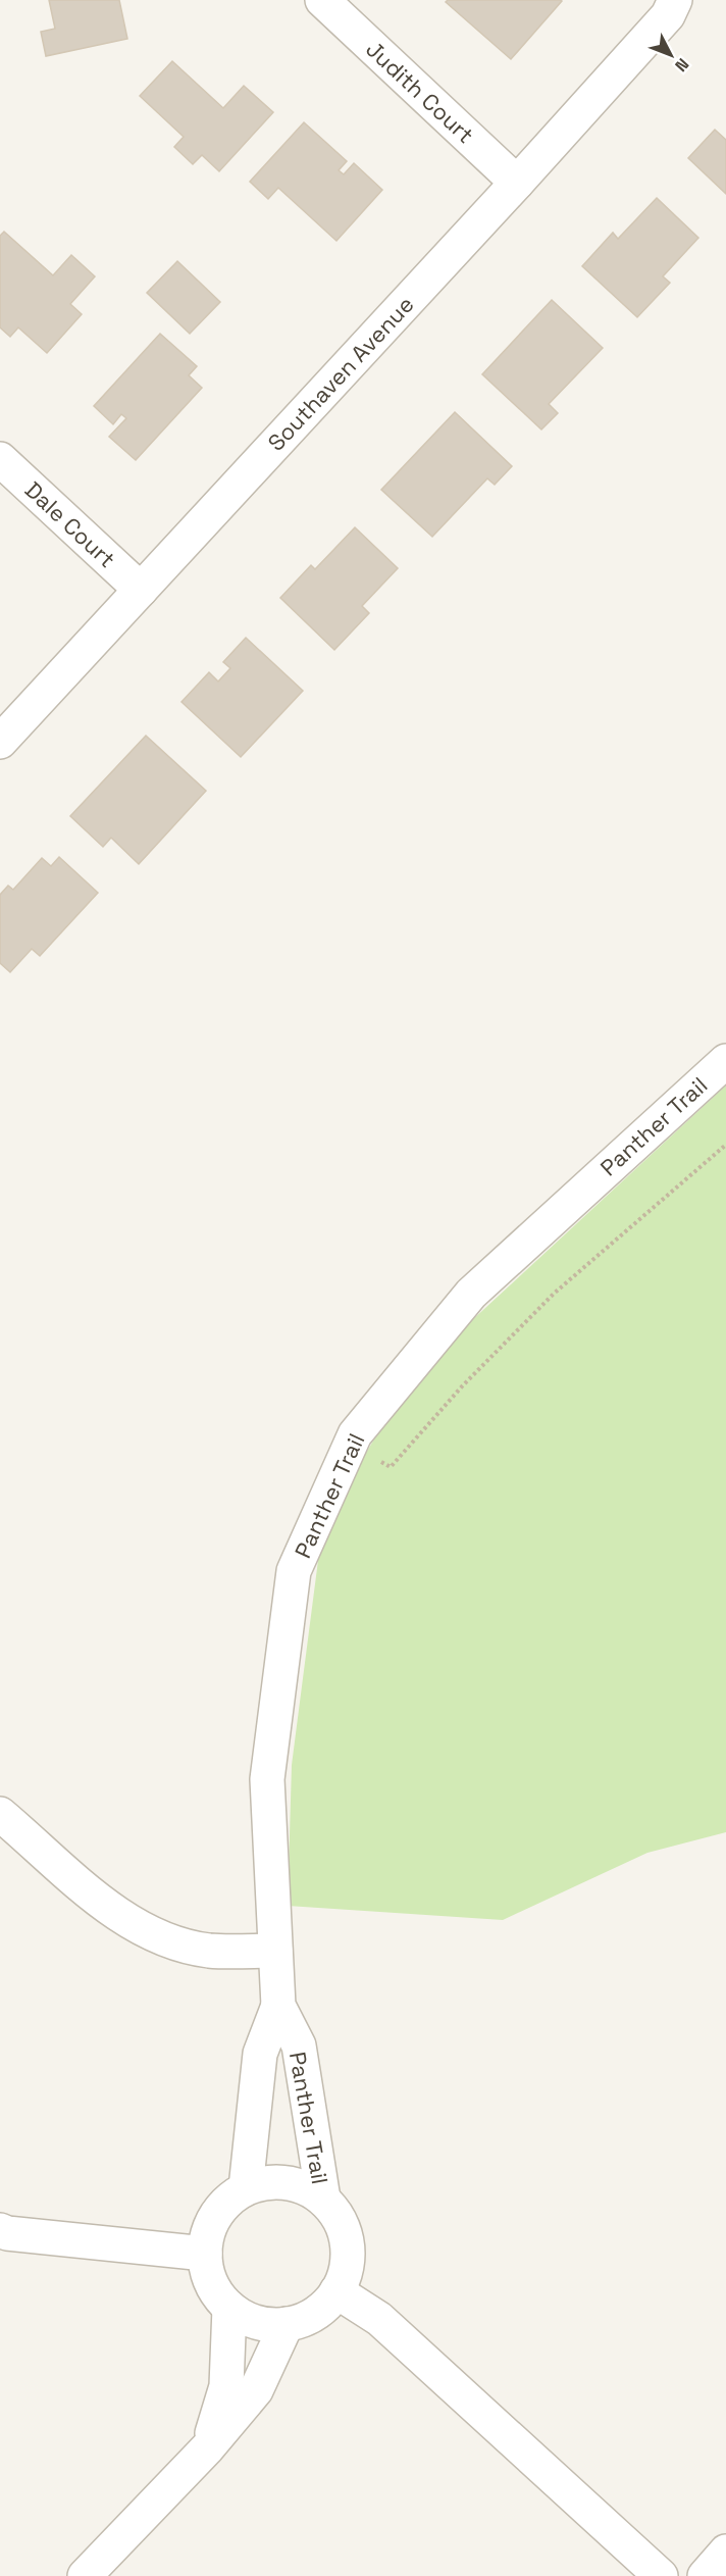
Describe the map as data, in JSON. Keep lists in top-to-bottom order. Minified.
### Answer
{"streets":{"street":["Judith Court","Southaven Avenue","Dale Court","Panther Trail"]},"crossings":[["Judith Court","Southaven Avenue"],["Southaven Avenue","Dale Court"]],"north":"bottom right"}
